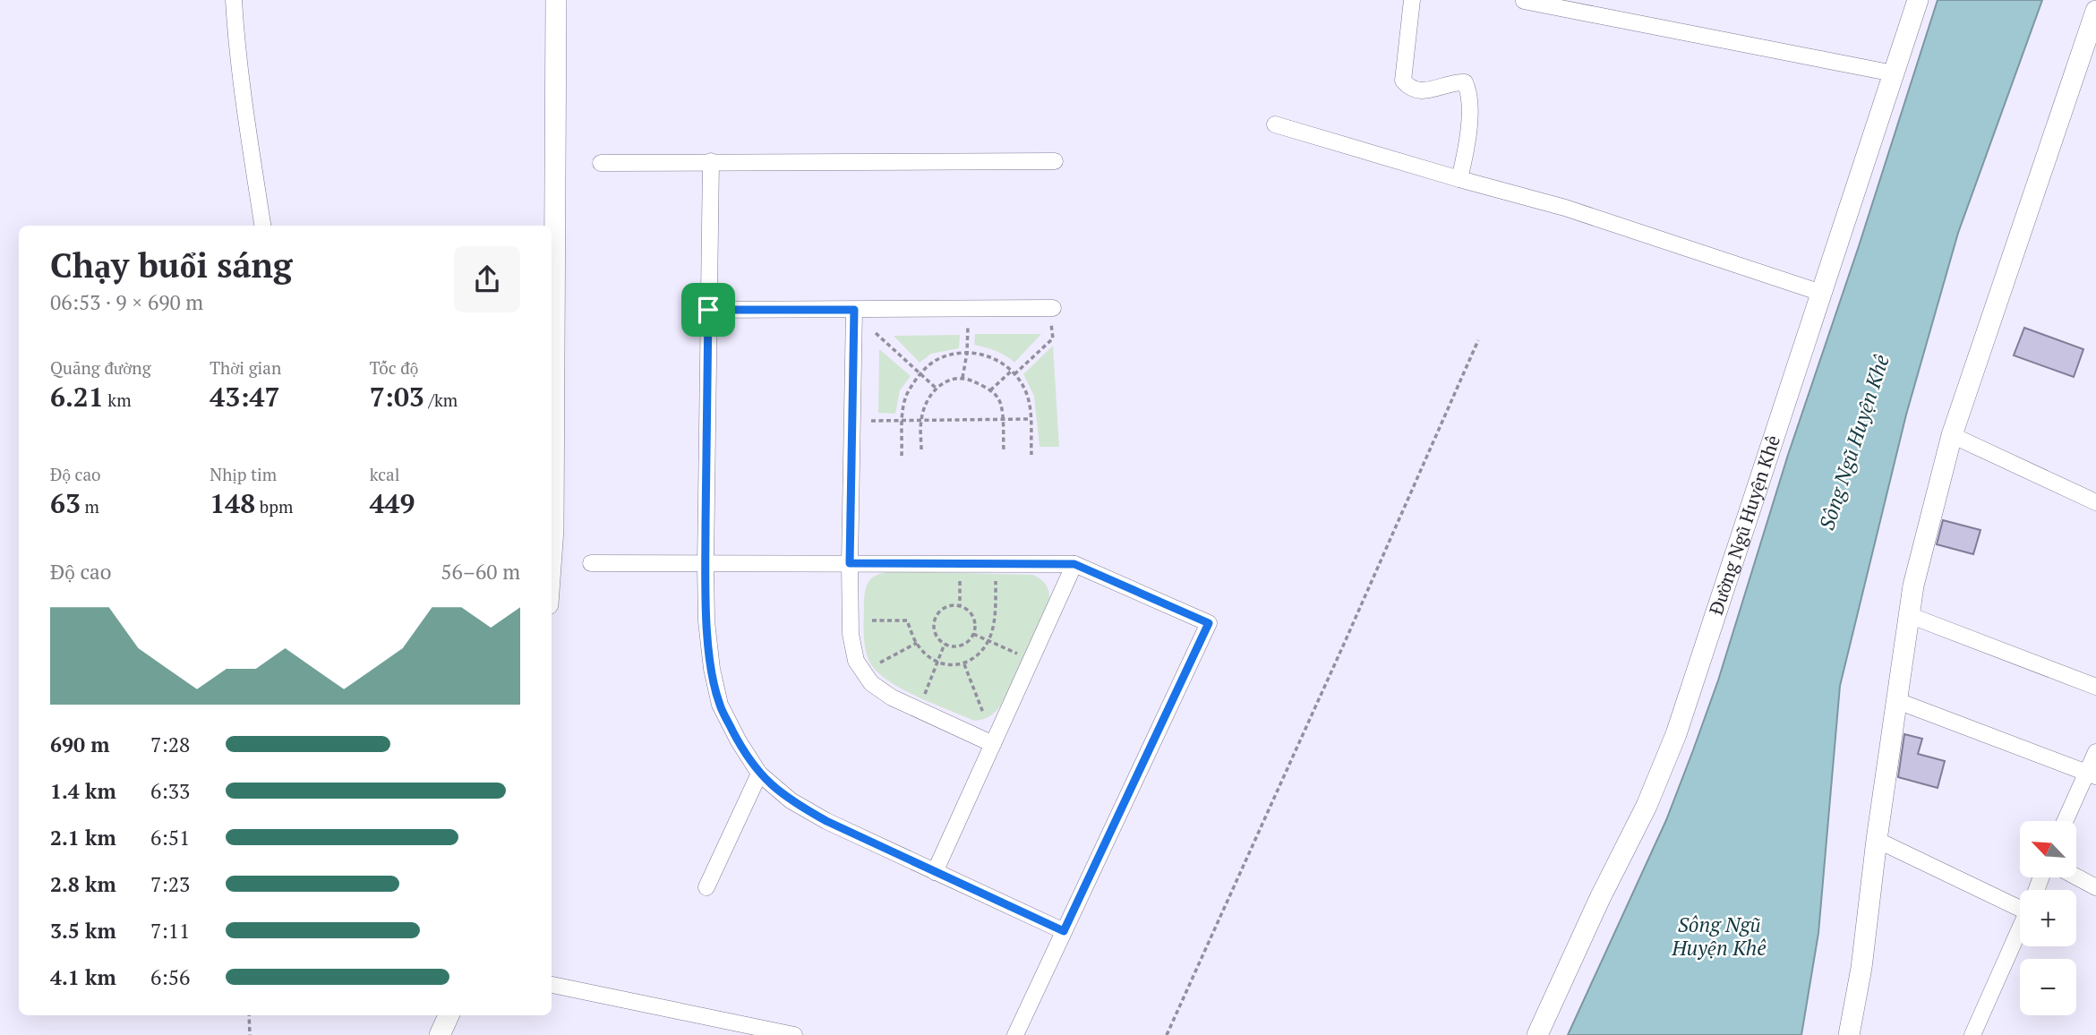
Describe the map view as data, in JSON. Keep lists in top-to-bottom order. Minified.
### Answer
{"streets":{"street":["Đường Ngũ Huyện Khê"]},"water":["Sông Ngũ Huyện Khê"],"north":"top left","page":{"heading":["Chạy buổi sáng","06:53 · 9 × 690 m"],"stats":[["Quãng đường","6.21 km"],["Thời gian","43:47"],["Tốc độ","7:03 /km"],["Độ cao","63 m"],["Nhịp tim","148 bpm"],["kcal","449"]],"chart":["Độ cao","56–60 m"],"list":[{"name":"690 m","note":"7:28"},{"name":"1.4 km","note":"6:33"},{"name":"2.1 km","note":"6:51"},{"name":"2.8 km","note":"7:23"},{"name":"3.5 km","note":"7:11"},{"name":"4.1 km","note":"6:56"}],"map_buttons":["+","−"]}}
